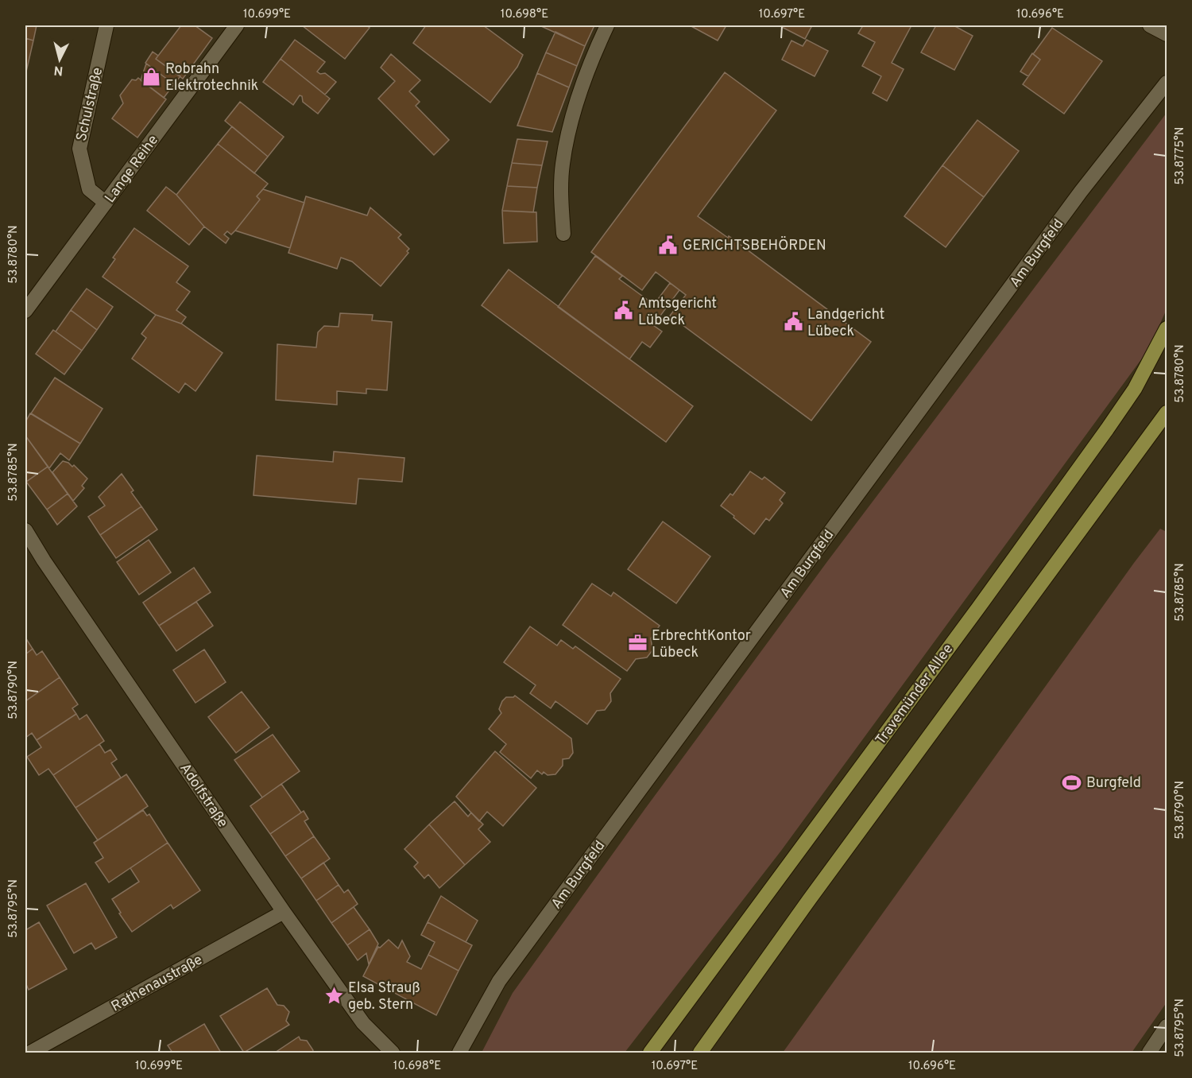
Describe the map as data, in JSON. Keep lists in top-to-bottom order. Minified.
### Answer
{"streets":{"main road":["Travemünder Allee"],"street":["Schulstraße","Lange Reihe","Am Burgfeld","Adolfstraße","Rathenaustraße"]},"crossings":[["Schulstraße","Lange Reihe"],["Adolfstraße","Rathenaustraße"]],"places":{"shop":["Robrahn Elektrotechnik"],"public building":["GERICHTSBEHÖRDEN","Amtsgericht Lübeck","Landgericht Lübeck"],"office":["ErbrechtKontor Lübeck"],"sports":["Burgfeld"],"place":["Elsa Strauß geb. Stern"]},"north":"bottom","coordinates":["10.699°E","10.698°E","10.697°E","10.696°E","53.8775°N","53.8780°N","53.8785°N","53.8790°N","53.8795°N"]}
